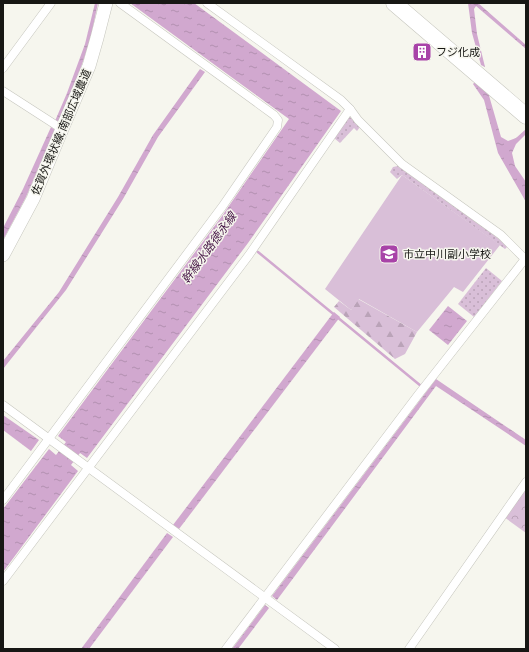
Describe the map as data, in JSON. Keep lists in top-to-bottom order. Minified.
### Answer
{"streets":{"main road":["佐賀外環状線; 南部広域農道"]},"water":["幹線水路徳永線"],"places":{"building":["フジ化成"],"school or university":["市立中川副小学校"]}}
